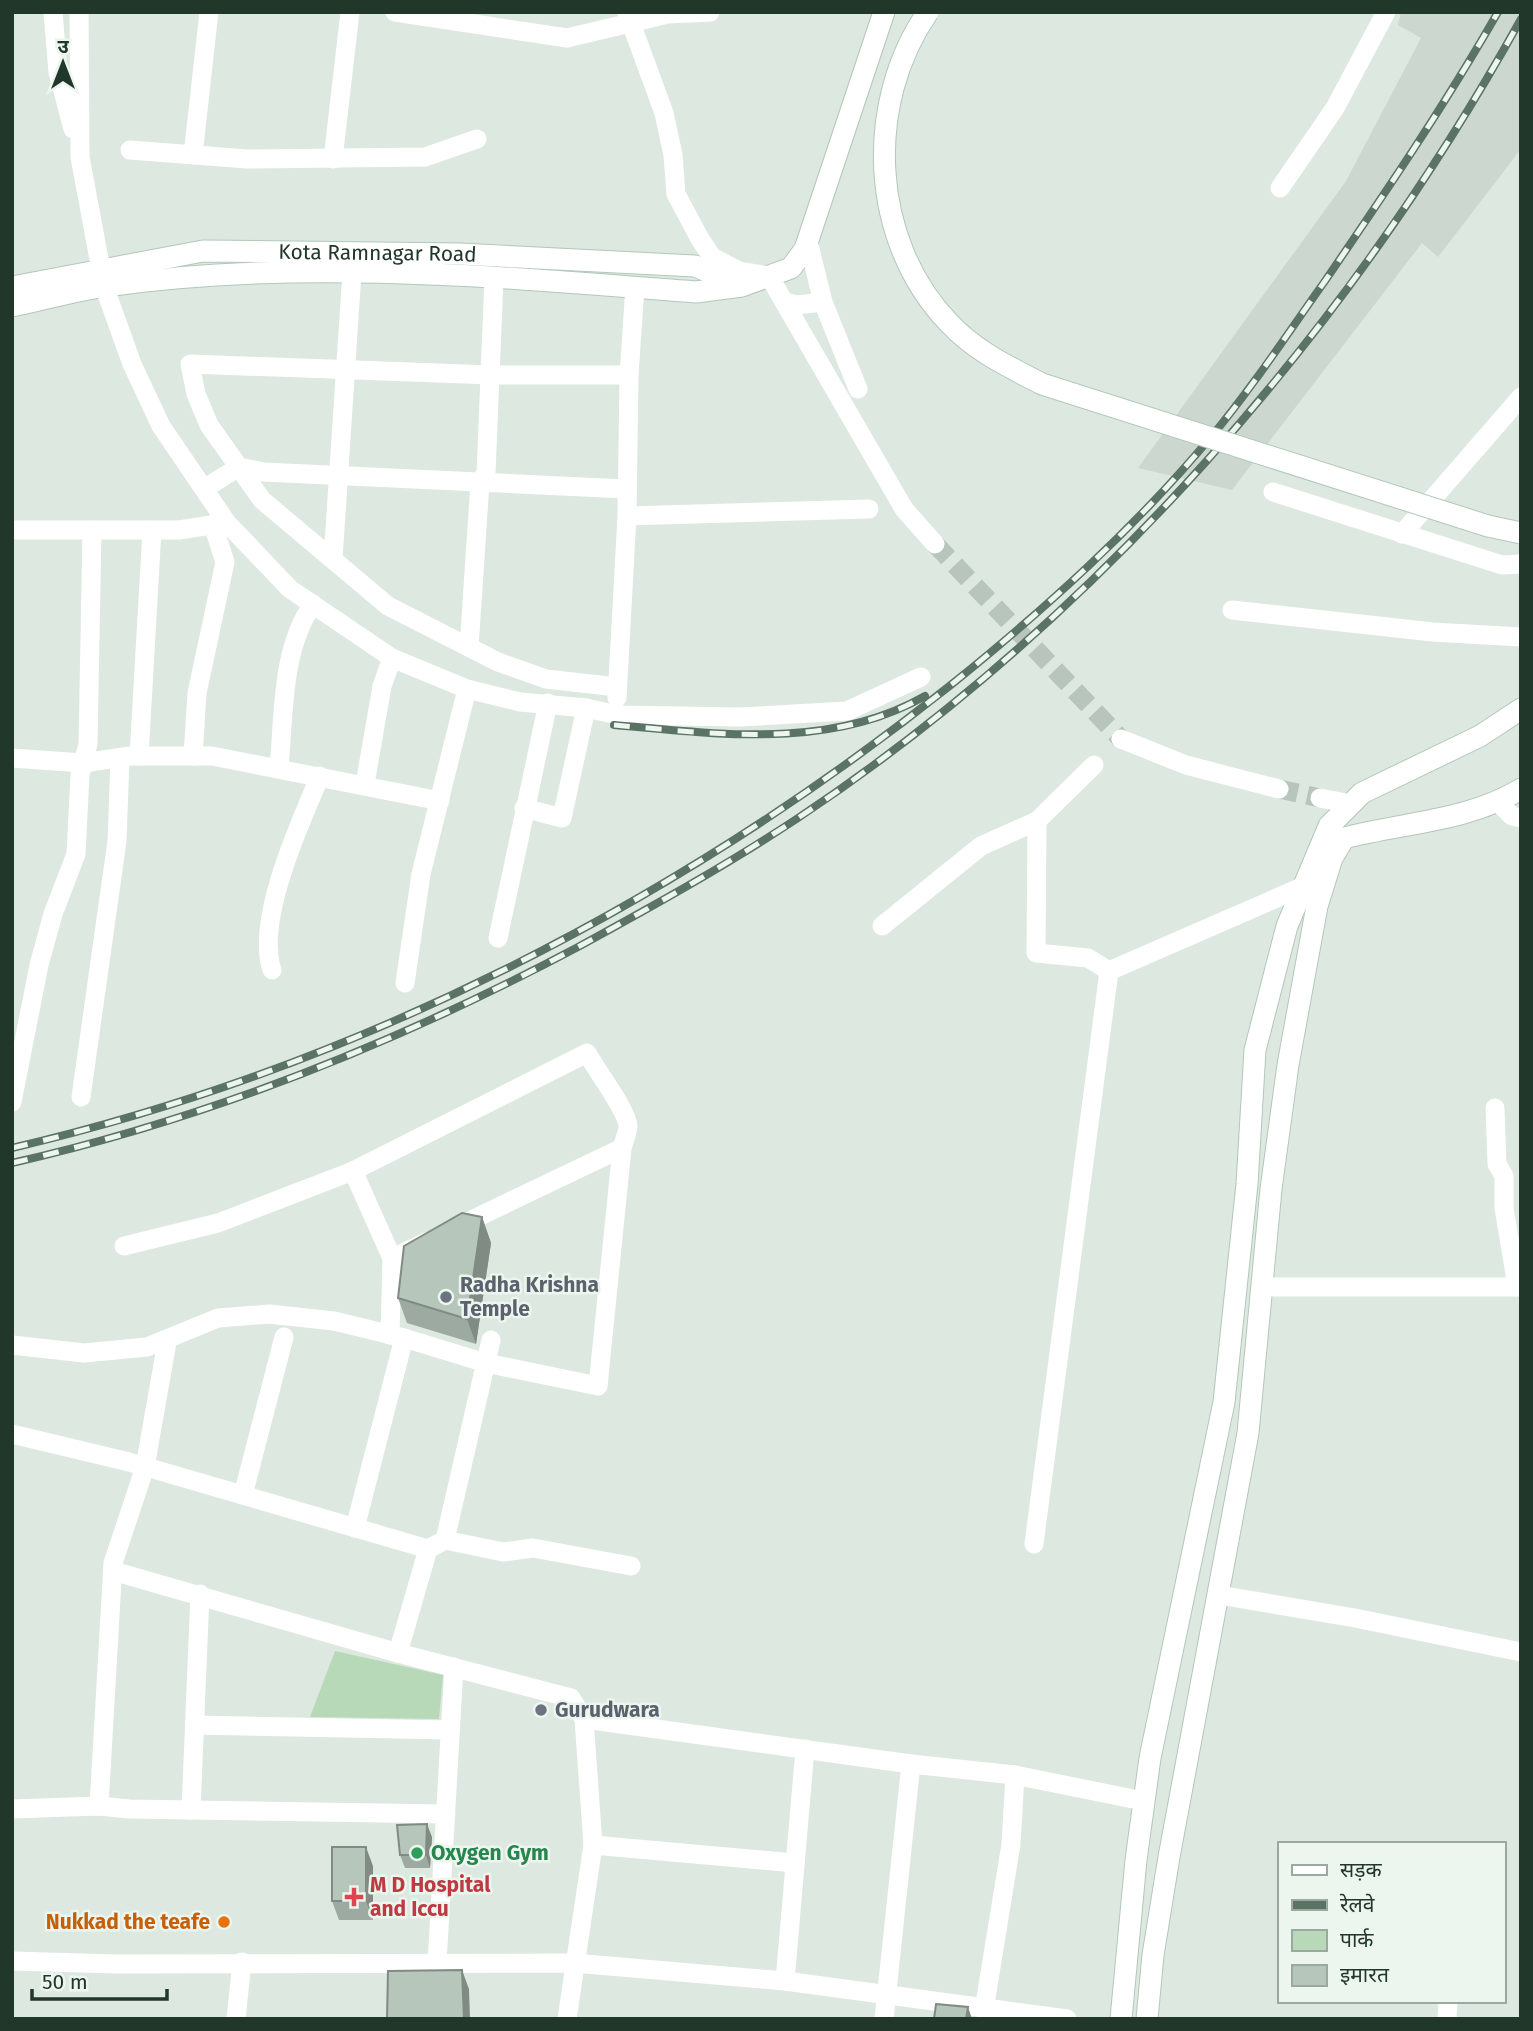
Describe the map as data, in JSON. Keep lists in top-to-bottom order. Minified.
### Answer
{"streets":{"street":["Kota Ramnagar Road"]},"places":{"other":["Radha Krishna Temple","Gurudwara","Oxygen Gym","Nukkad the teafe"],"health":["M D Hospital and Iccu"]},"legend":["सड़क","रेलवे","पार्क","इमारत"],"scale_bar":"50 m","north":"top"}
